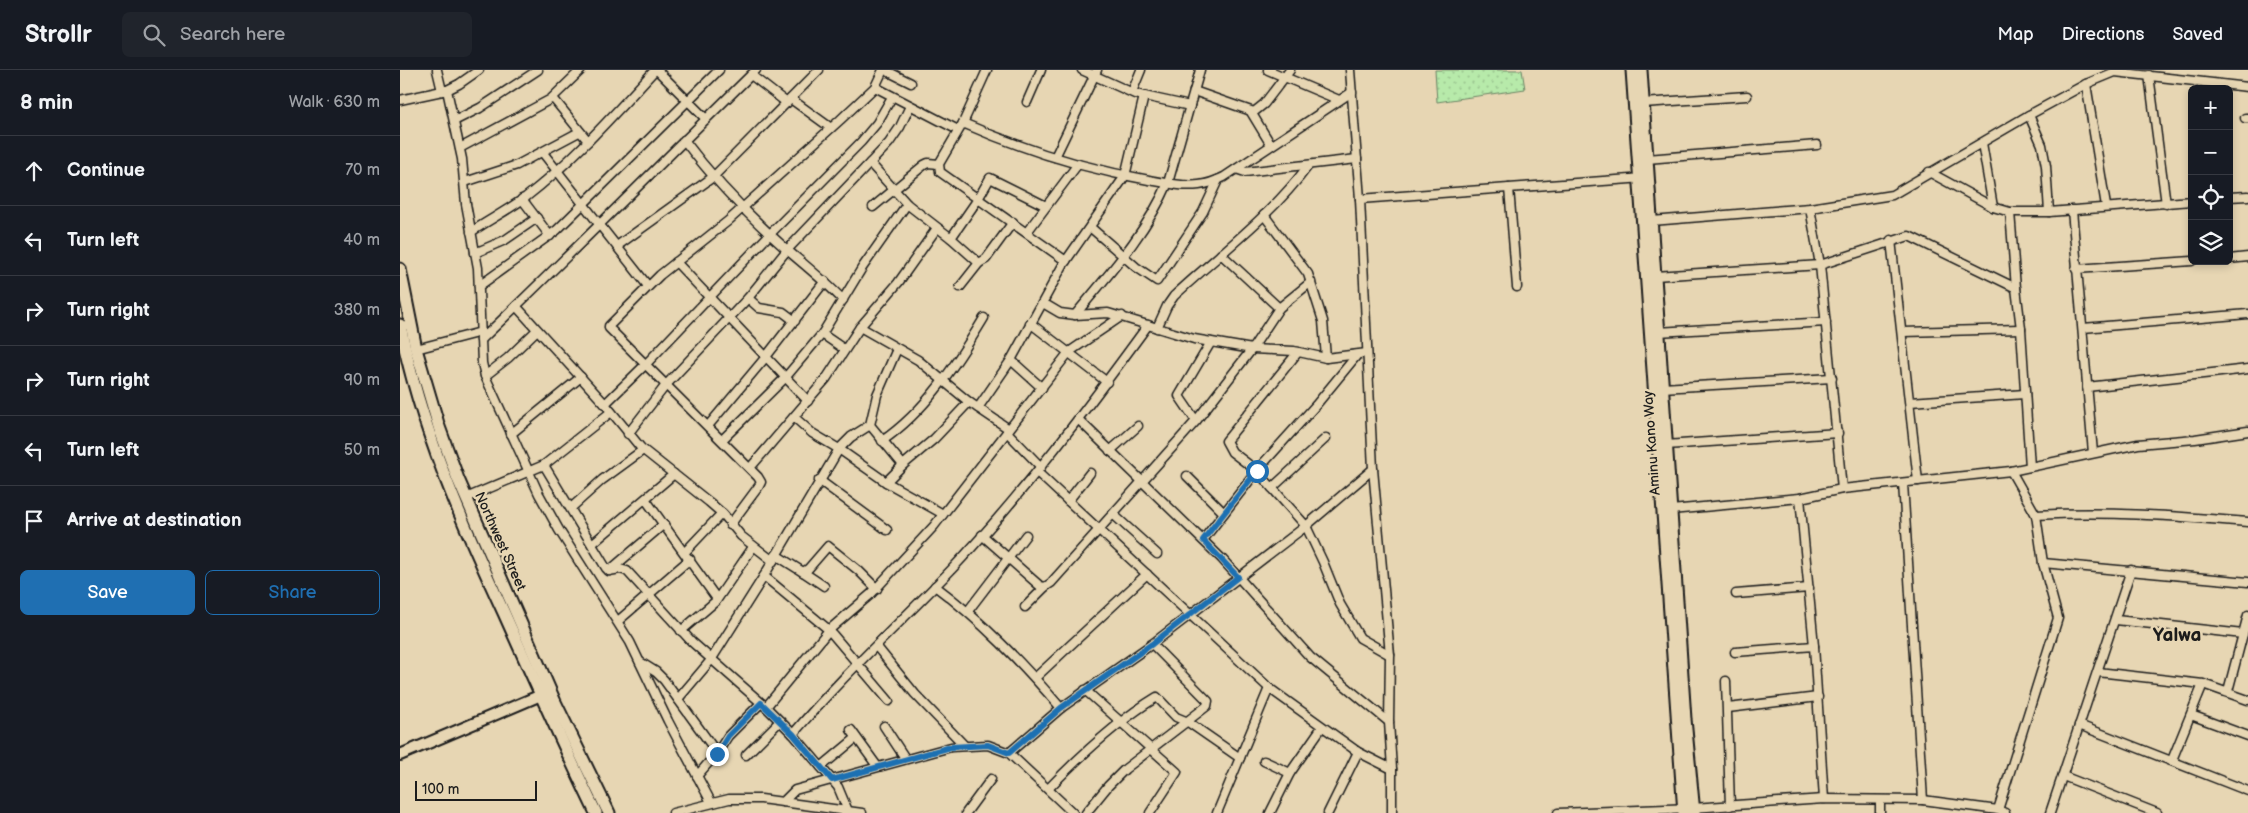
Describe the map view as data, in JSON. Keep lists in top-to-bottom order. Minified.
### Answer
{"streets":{"main road":["Aminu Kano Way","Northwest Street"]},"districts":["Yalwa"],"scale_bar":"100 m","page":{"header":"Strollr","search":"Search here","nav":["Map","Directions","Saved"],"heading":["8 min","Walk · 630 m"],"map_buttons":["+","−"],"list":[["Continue","70 m"],["Turn left","40 m"],["Turn right","380 m"],["Turn right","90 m"],["Turn left","50 m"],"Arrive at destination"],"buttons":["Save","Share"],"scale":"100 m"}}
